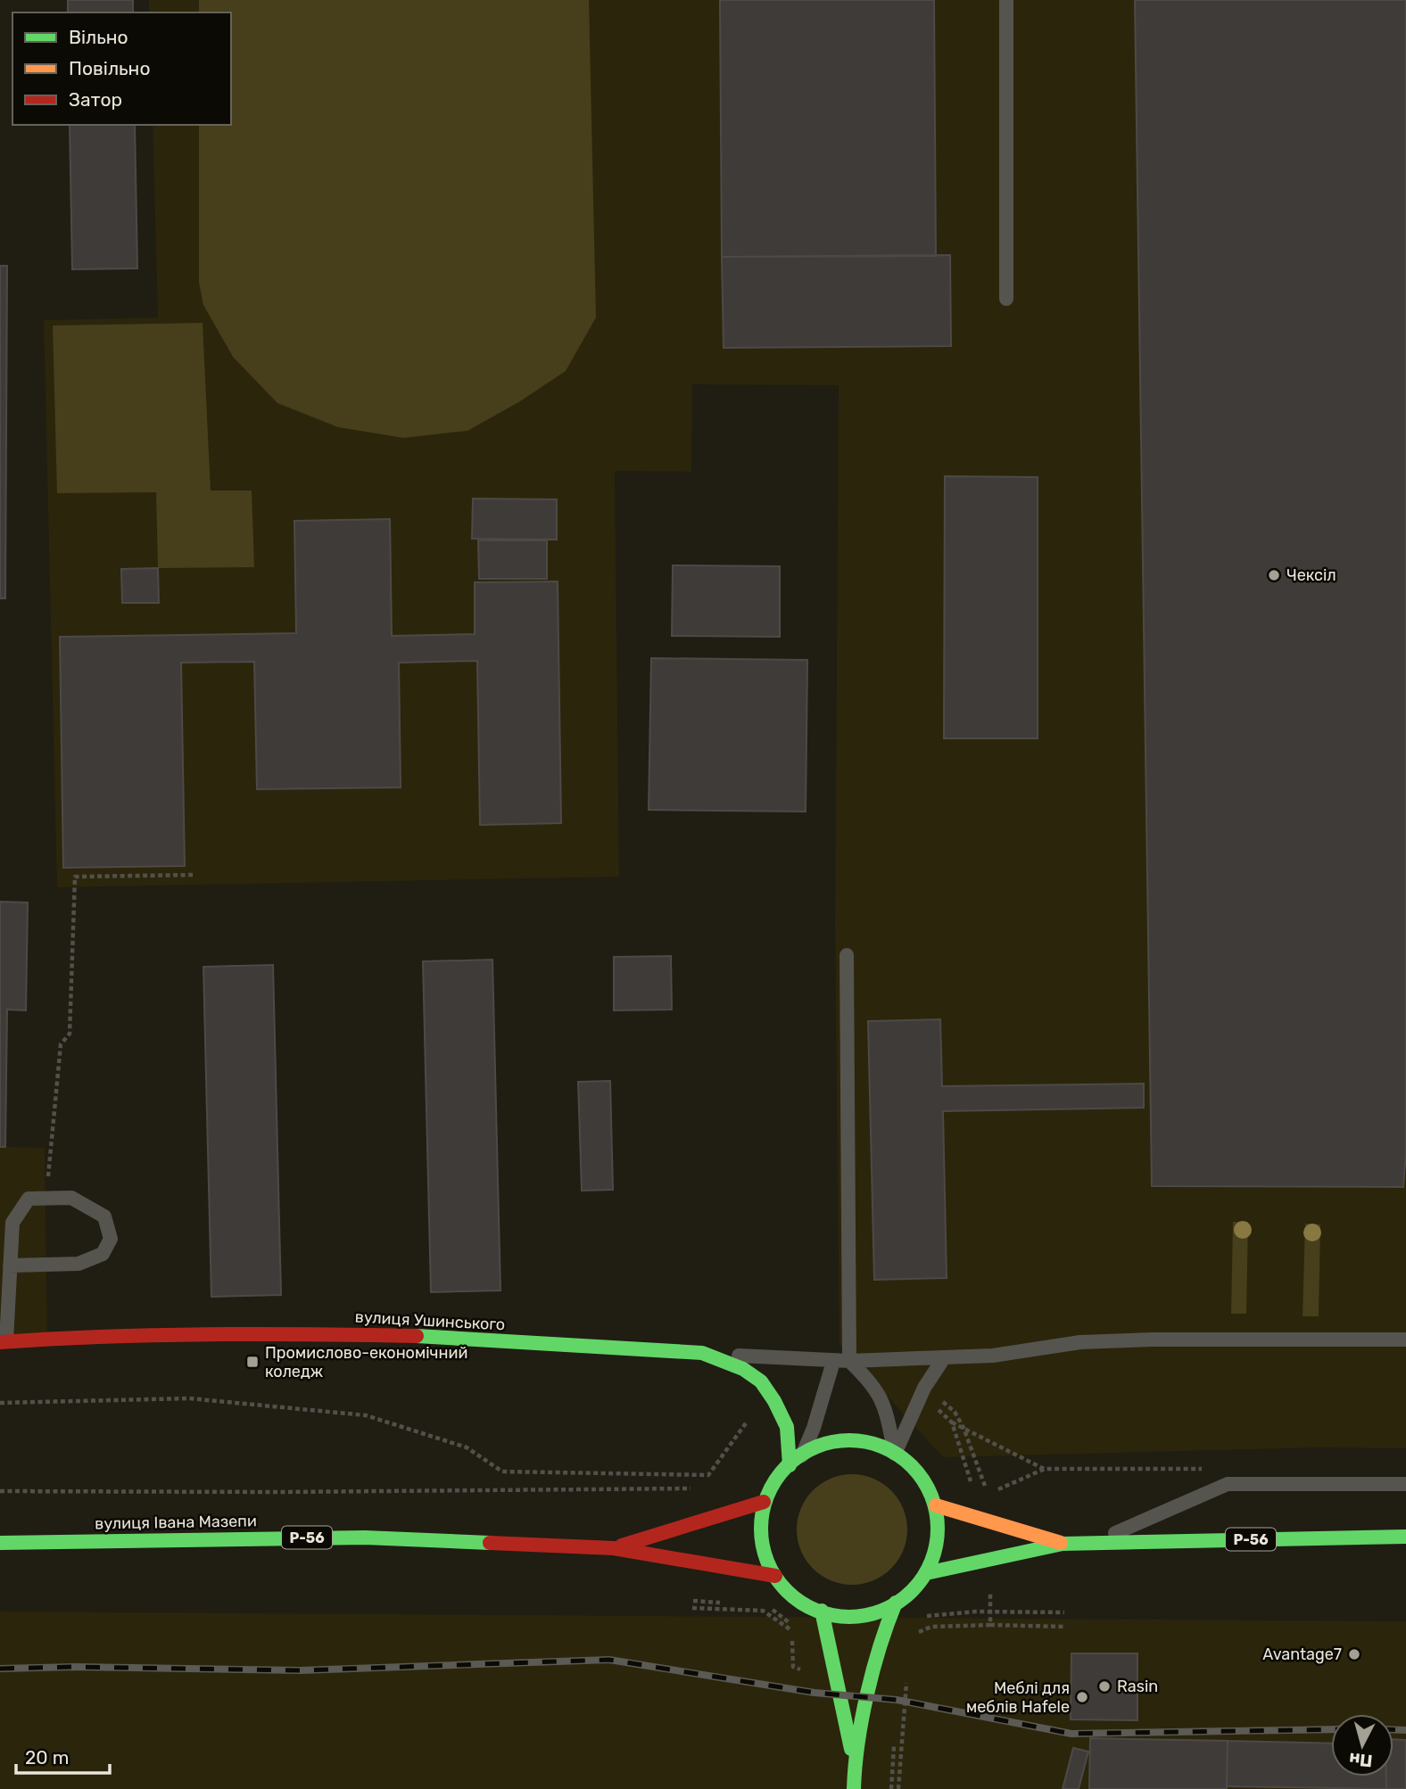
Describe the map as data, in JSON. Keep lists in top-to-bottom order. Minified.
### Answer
{"streets":{"main road":["вулиця Ушинського","вулиця Івана Мазепи","Р-56"]},"crossings":[["вулиця Ушинського","вулиця Івана Мазепи"],["вулиця Ушинського","Р-56"],["вулиця Івана Мазепи","Р-56"]],"places":{"other":["Чексіл","Avantage7","Rasin","Меблі для меблів Hafele"],"transit":["Промислово-економічний коледж"]},"legend":["Вільно","Повільно","Затор"],"scale_bar":"20 m","north":"bottom"}
